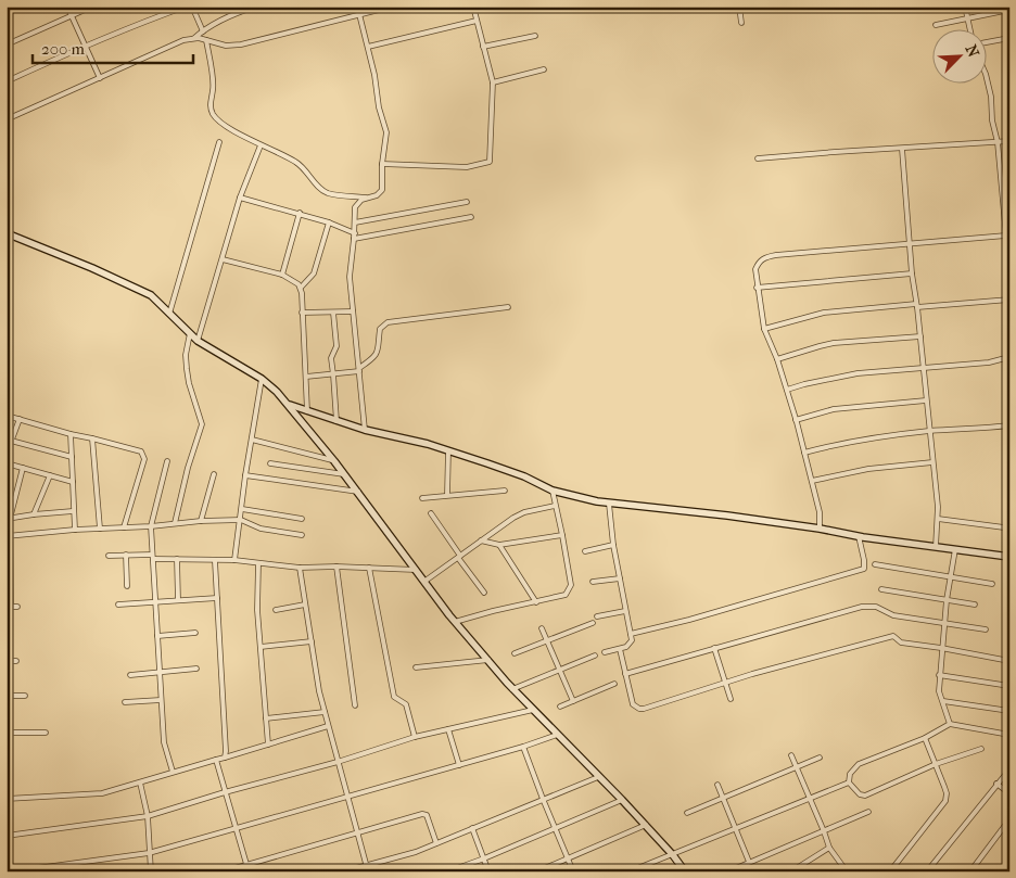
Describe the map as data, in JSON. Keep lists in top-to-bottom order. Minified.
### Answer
{"scale_bar":"200 m","north":"top right"}
